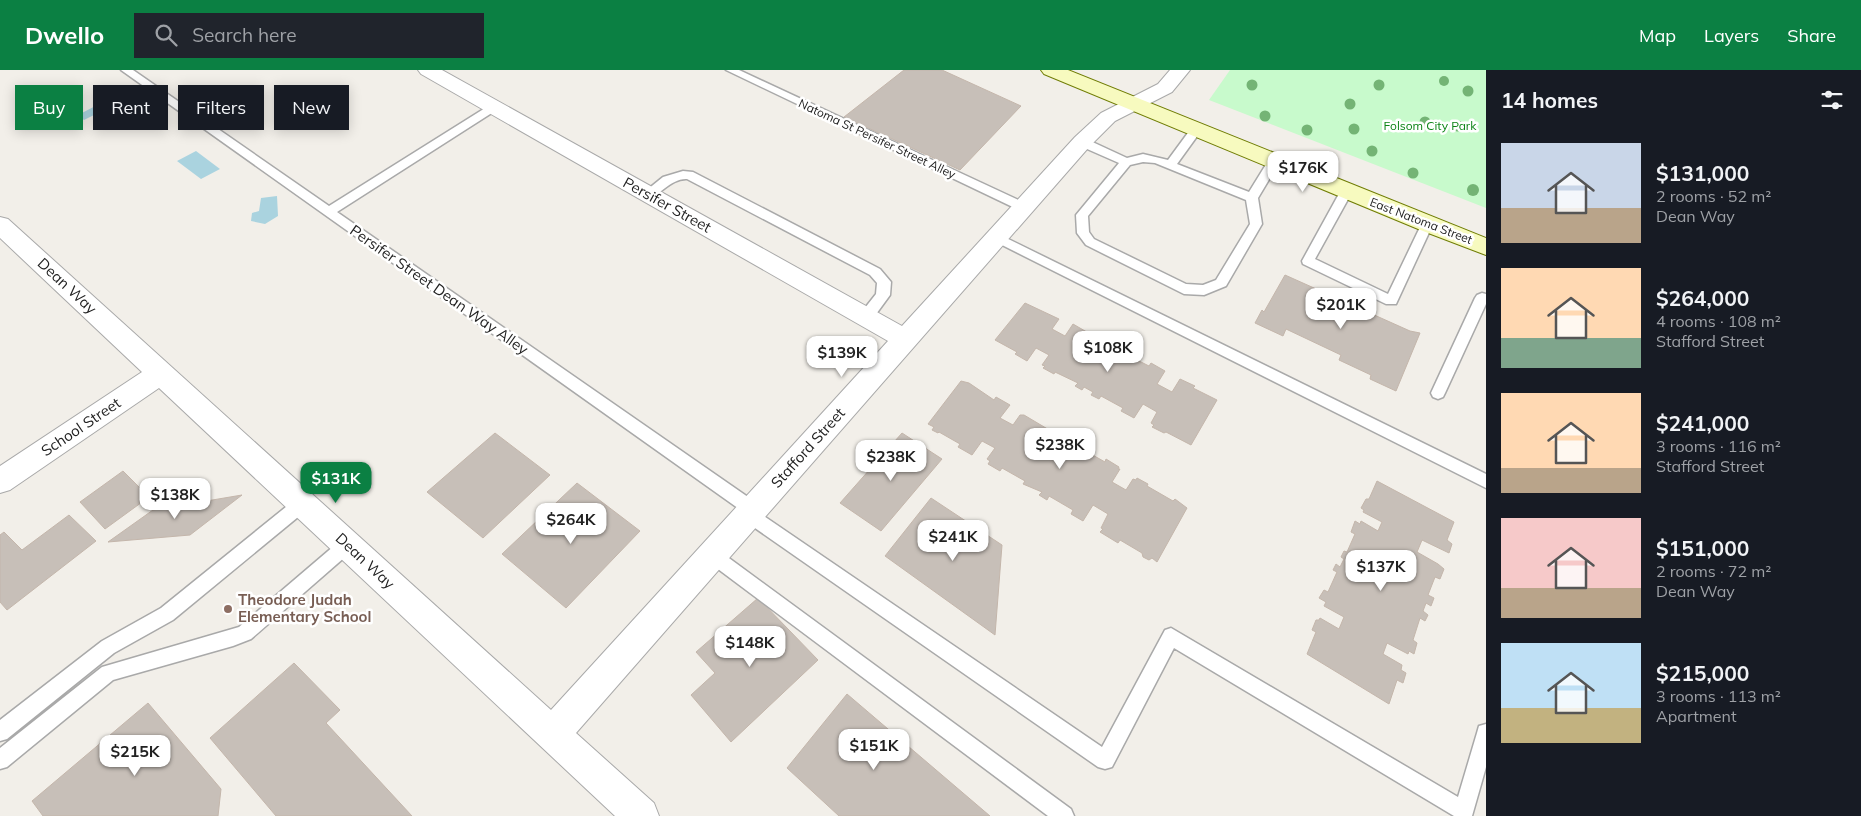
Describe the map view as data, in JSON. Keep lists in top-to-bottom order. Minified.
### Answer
{"streets":{"main road":["East Natoma Street"],"street":["Persifer Street","Dean Way","School Street","Stafford Street"],"lane":["Natoma St Persifer Street Alley","Persifer Street Dean Way Alley"]},"crossings":[["Natoma St Persifer Street Alley","Stafford Street"],["Persifer Street","Stafford Street"],["East Natoma Street","Stafford Street"],["Dean Way","School Street"],["Dean Way","Stafford Street"],["Persifer Street Dean Way Alley","Stafford Street"]],"parks":["Folsom City Park"],"places":["Theodore Judah Elementary School"],"page":{"header":"Dwello","search":"Search here","nav":["Map","Layers","Share"],"heading":"14 homes","chip":["Buy","Rent","Filters","New"],"list":[{"name":"$131,000","note":"2 rooms · 52 m² · Dean Way"},{"name":"$264,000","note":"4 rooms · 108 m² · Stafford Street"},{"name":"$241,000","note":"3 rooms · 116 m² · Stafford Street"},{"name":"$151,000","note":"2 rooms · 72 m² · Dean Way"},{"name":"$215,000","note":"3 rooms · 113 m² · Apartment"}],"price":["$176K","$201K","$108K","$139K","$238K","$238K","$131K","$138K","$264K","$241K","$137K","$148K","$151K","$215K"]}}
